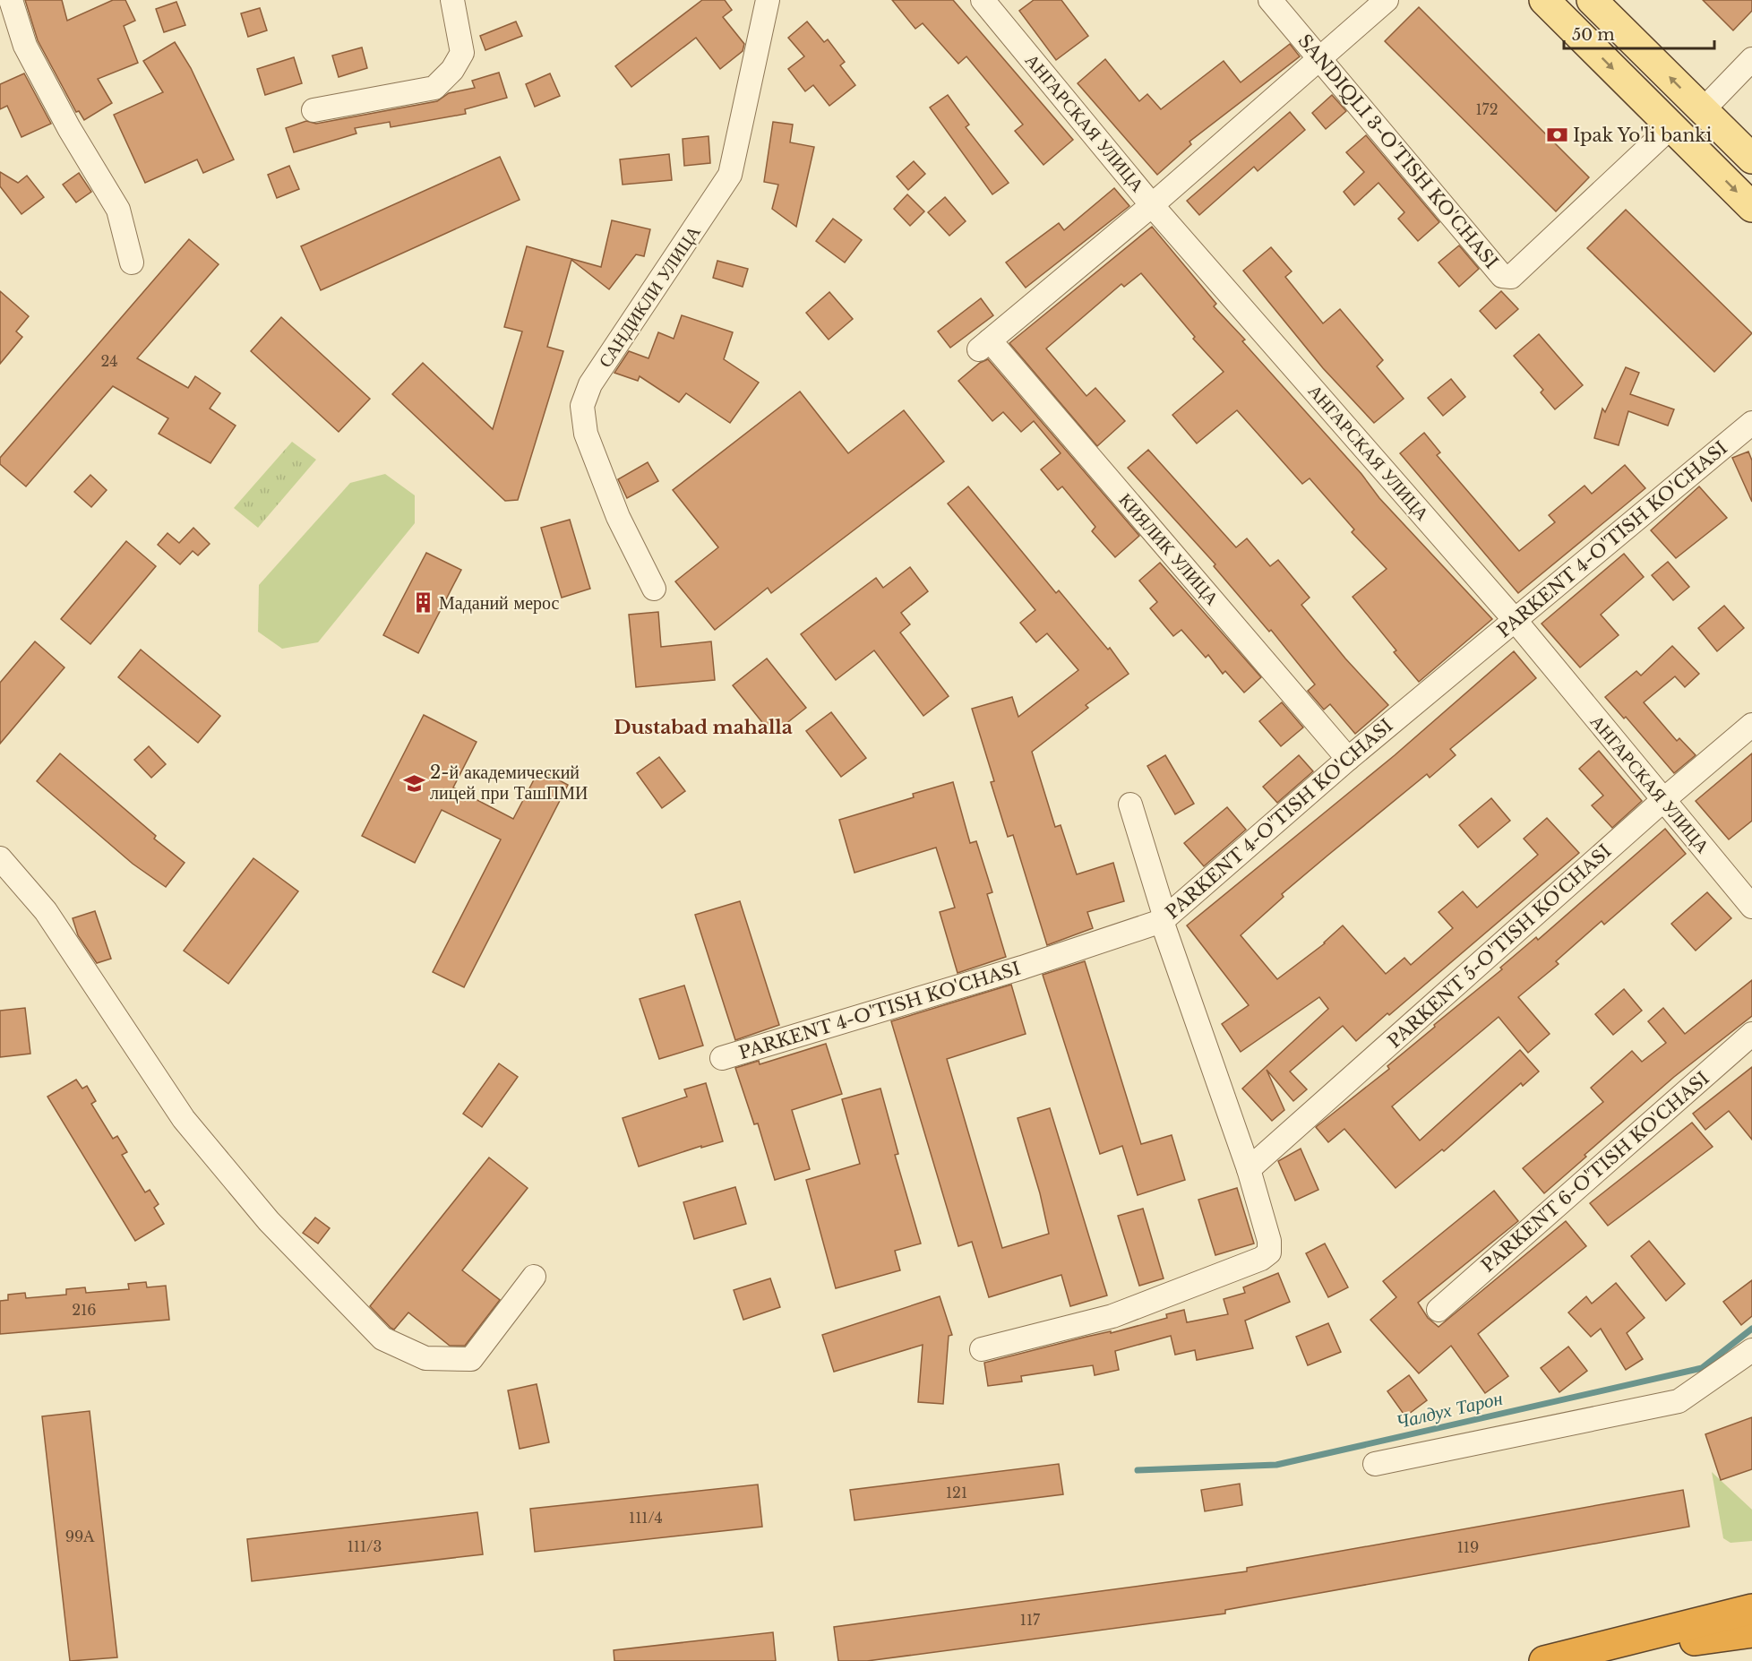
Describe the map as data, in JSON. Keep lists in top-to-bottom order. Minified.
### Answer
{"streets":{"street":["АНГАРСКАЯ УЛИЦА","SANDIQLI 3-O'TISH KO'CHASI","САНДИКЛИ УЛИЦА","PARKENT 4-O'TISH KO'CHASI","КИЯЛИК УЛИЦА","PARKENT 5-O'TISH KO'CHASI","PARKENT 6-O'TISH KO'CHASI"]},"crossings":[["АНГАРСКАЯ УЛИЦА","PARKENT 4-O'TISH KO'CHASI"],["АНГАРСКАЯ УЛИЦА","КИЯЛИК УЛИЦА"],["АНГАРСКАЯ УЛИЦА","PARKENT 5-O'TISH KO'CHASI"],["PARKENT 4-O'TISH KO'CHASI","КИЯЛИК УЛИЦА"]],"districts":["Dustabad mahalla"],"water":["Чалдух Тарон"],"places":{"bank":["Ipak Yo'li banki"],"building":["Маданий мерос"],"school or university":["2-й академический лицей при ТашПМИ"]},"house_numbers":["172","24","216","121","111/4","99A","111/3","119","117"],"scale_bar":"50 m"}
